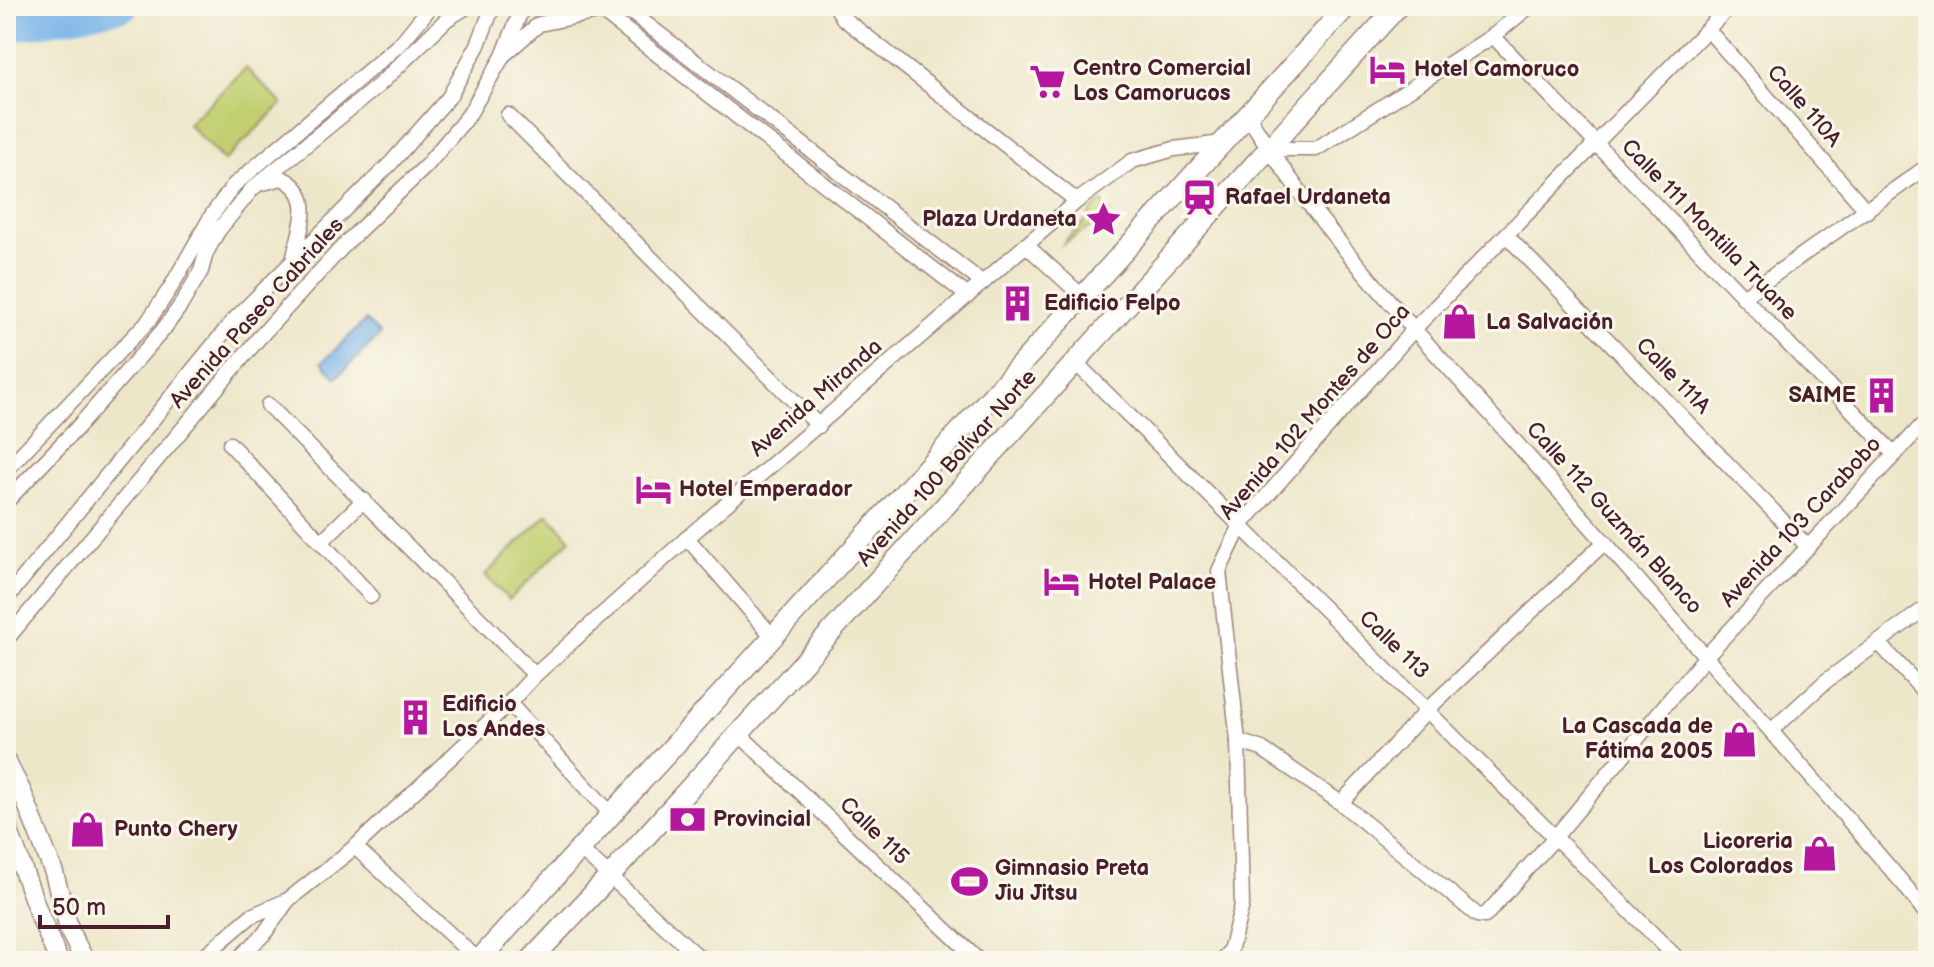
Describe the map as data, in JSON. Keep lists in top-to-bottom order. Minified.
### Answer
{"streets":{"main road":["Avenida 100 Bolívar Norte"],"street":["Calle 110A","Calle 111 Montilla Truane","Avenida Paseo Cabriales","Calle 111A","Avenida Miranda","Avenida 102 Montes de Oca","Calle 112 Guzmán Blanco","Avenida 103 Carabobo","Calle 113","Calle 115"]},"crossings":[["Calle 110A","Avenida 102 Montes de Oca"],["Calle 111 Montilla Truane","Avenida 102 Montes de Oca"],["Calle 111 Montilla Truane","Avenida 103 Carabobo"],["Calle 111A","Avenida 102 Montes de Oca"],["Calle 111A","Avenida 103 Carabobo"],["Avenida Miranda","Avenida 100 Bolívar Norte"],["Avenida 102 Montes de Oca","Calle 112 Guzmán Blanco"],["Avenida 102 Montes de Oca","Calle 113"],["Avenida 100 Bolívar Norte","Calle 112 Guzmán Blanco"],["Avenida 100 Bolívar Norte","Calle 113"],["Avenida 100 Bolívar Norte","Calle 115"],["Calle 112 Guzmán Blanco","Avenida 103 Carabobo"],["Avenida 103 Carabobo","Calle 113"]],"places":{"hotel":["Hotel Camoruco","Hotel Emperador","Hotel Palace"],"supermarket":["Centro Comercial Los Camorucos"],"station":["Rafael Urdaneta"],"place":["Plaza Urdaneta"],"building":["Edificio Felpo","SAIME","Edificio Los Andes"],"shop":["La Salvación","La Cascada de Fátima 2005","Punto Chery","Licoreria Los Colorados"],"bank":["Provincial"],"sports":["Gimnasio Preta Jiu Jitsu"]},"scale_bar":"50 m"}
